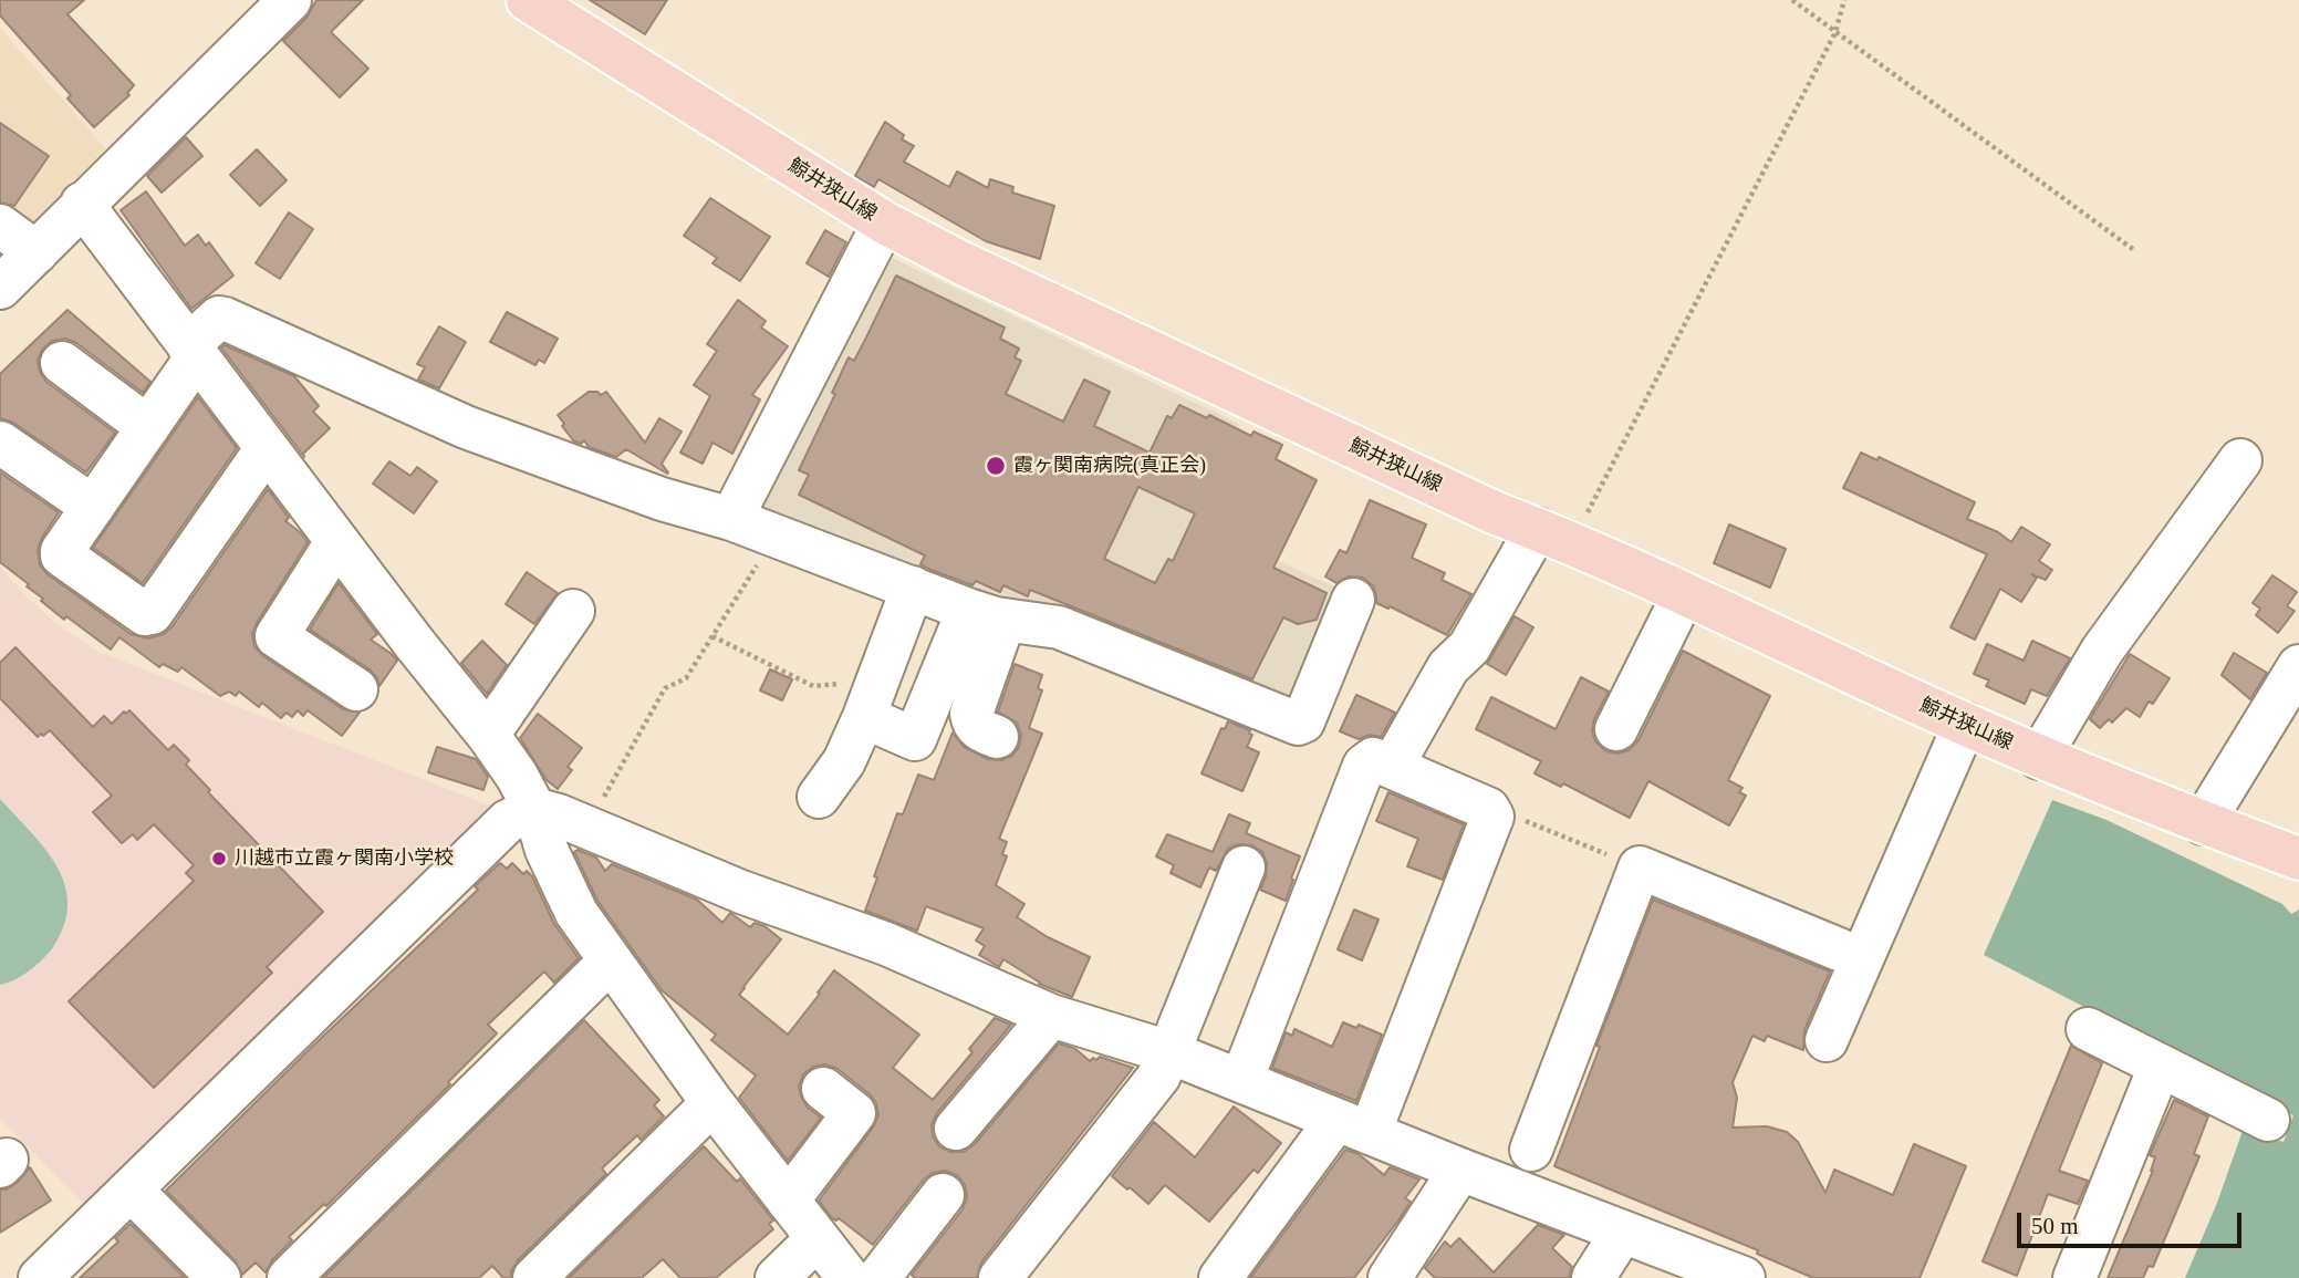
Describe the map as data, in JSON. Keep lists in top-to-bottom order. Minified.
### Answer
{"streets":{"main road":["鯨井狭山線"]},"places":["霞ヶ関南病院(真正会)","川越市立霞ヶ関南小学校"],"scale_bar":"50 m"}
